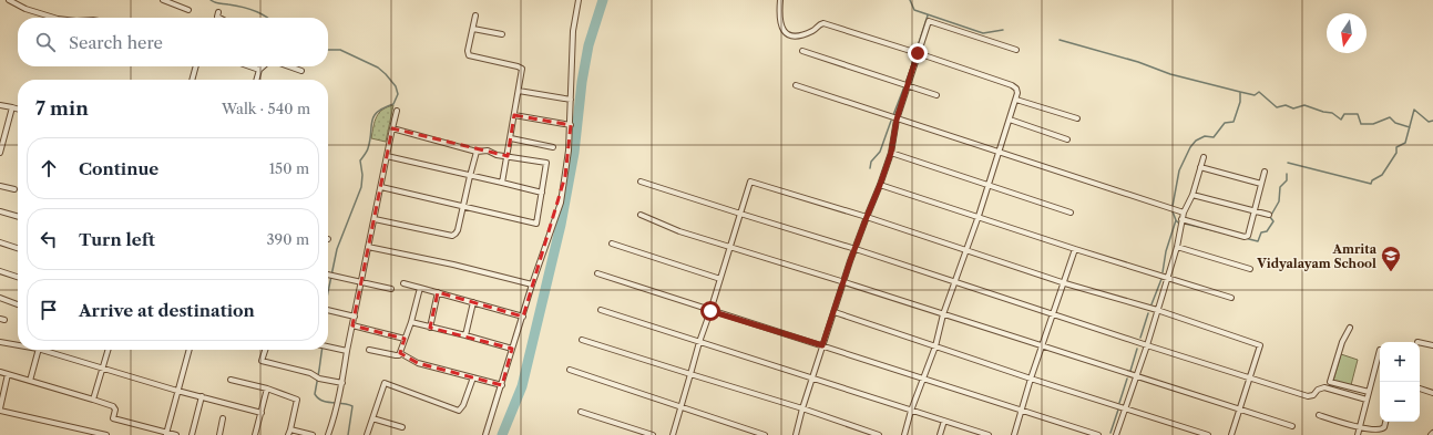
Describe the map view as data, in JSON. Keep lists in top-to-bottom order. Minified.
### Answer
{"places":{"school or university":["Amrita Vidyalayam School"]},"north":"bottom","page":{"search":"Search here","heading":["7 min","Walk · 540 m"],"list":[["Continue","150 m"],["Turn left","390 m"],"Arrive at destination"],"map_buttons":["+","−"]}}
